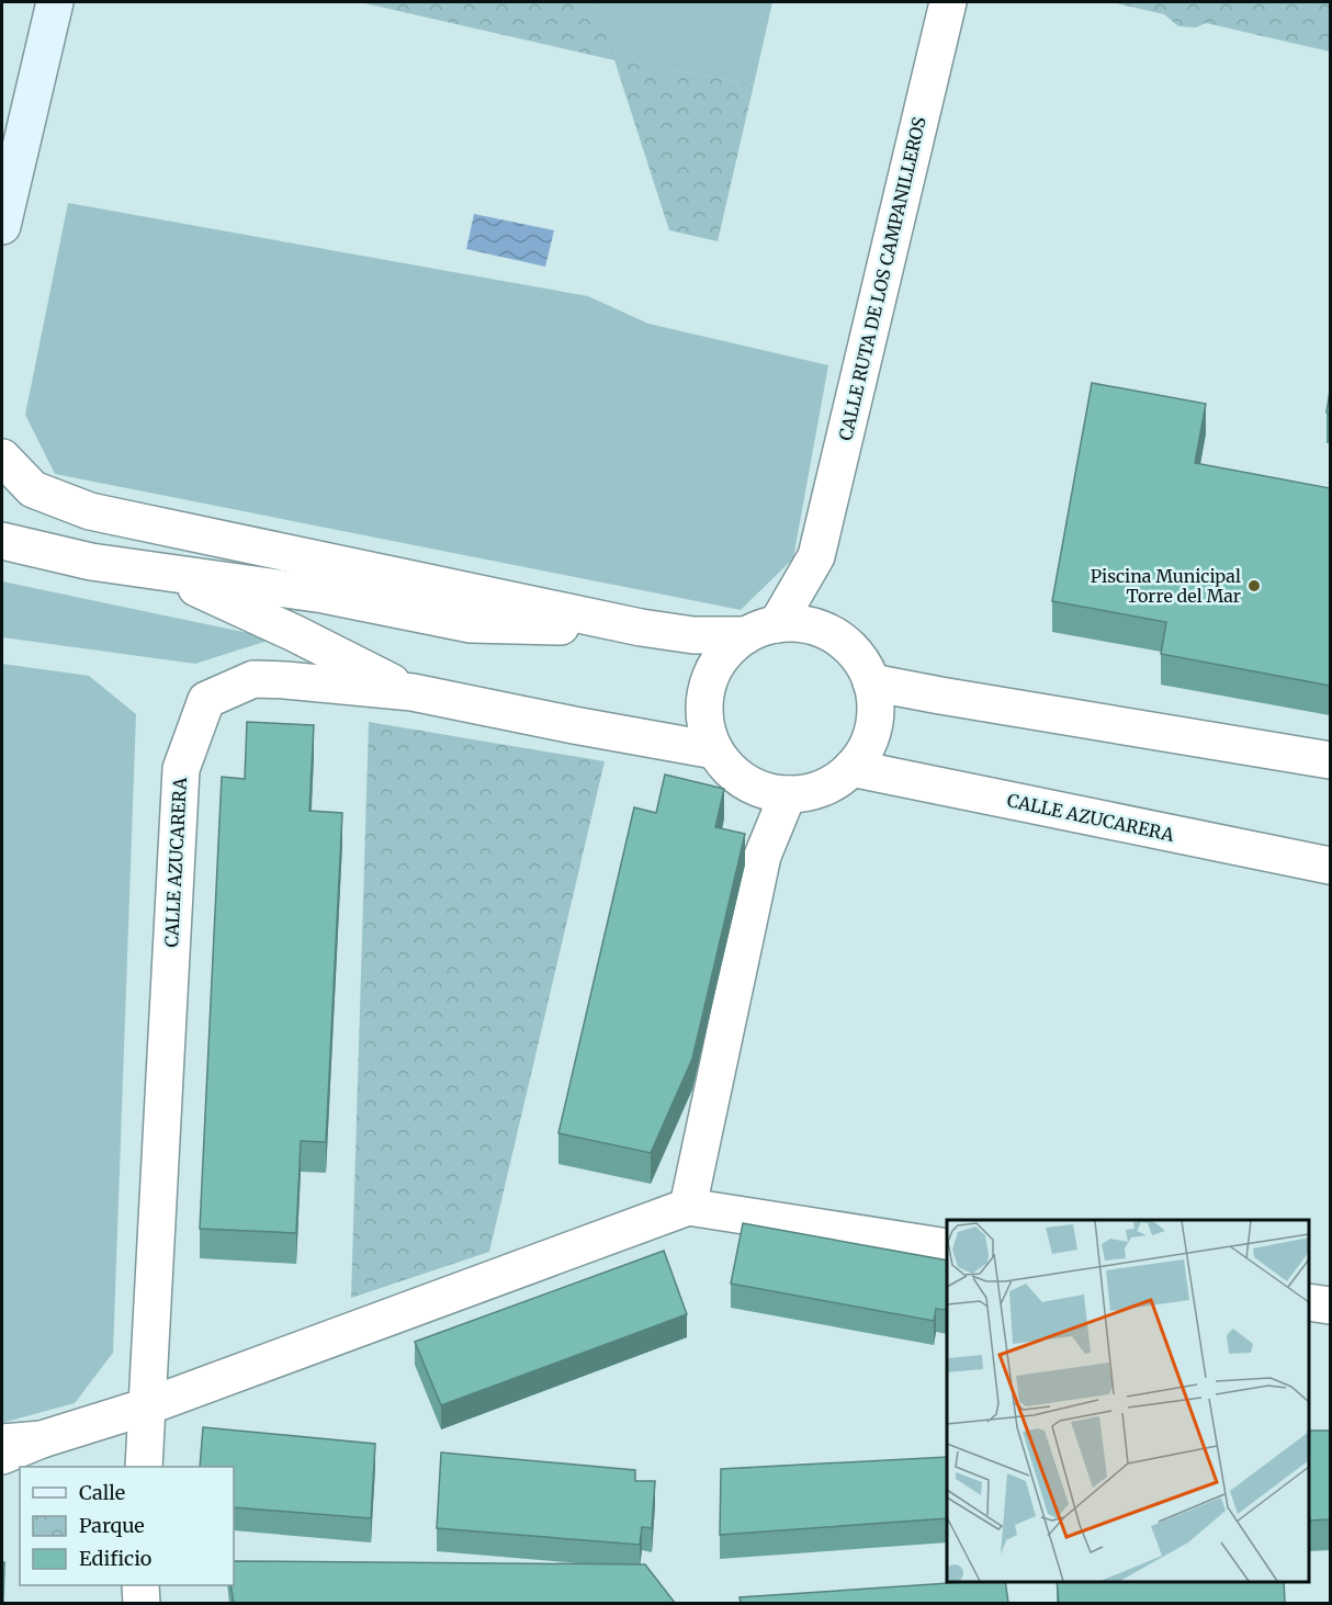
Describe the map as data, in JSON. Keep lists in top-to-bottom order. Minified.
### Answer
{"streets":{"street":["CALLE RUTA DE LOS CAMPANILLEROS","CALLE AZUCARERA"]},"crossings":[["CALLE RUTA DE LOS CAMPANILLEROS","CALLE AZUCARERA"]],"places":["Piscina Municipal Torre del Mar"],"legend":["Calle","Parque","Edificio"]}
